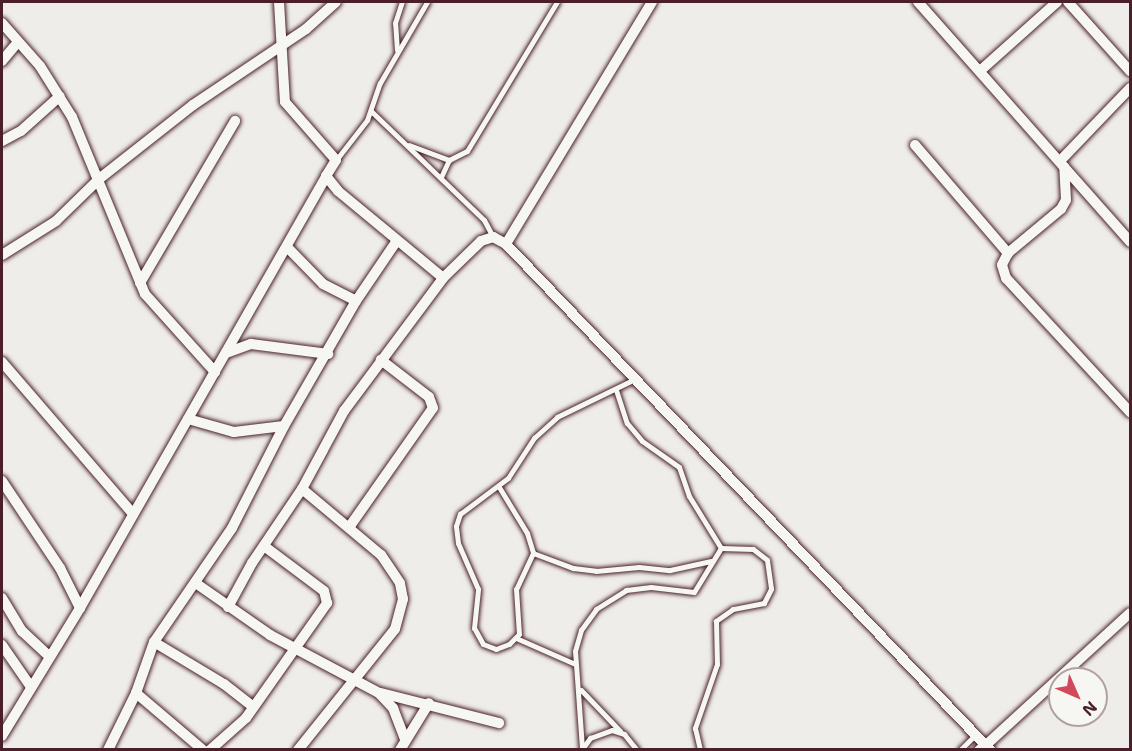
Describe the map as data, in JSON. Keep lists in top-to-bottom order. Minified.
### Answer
{"north":"bottom right"}
